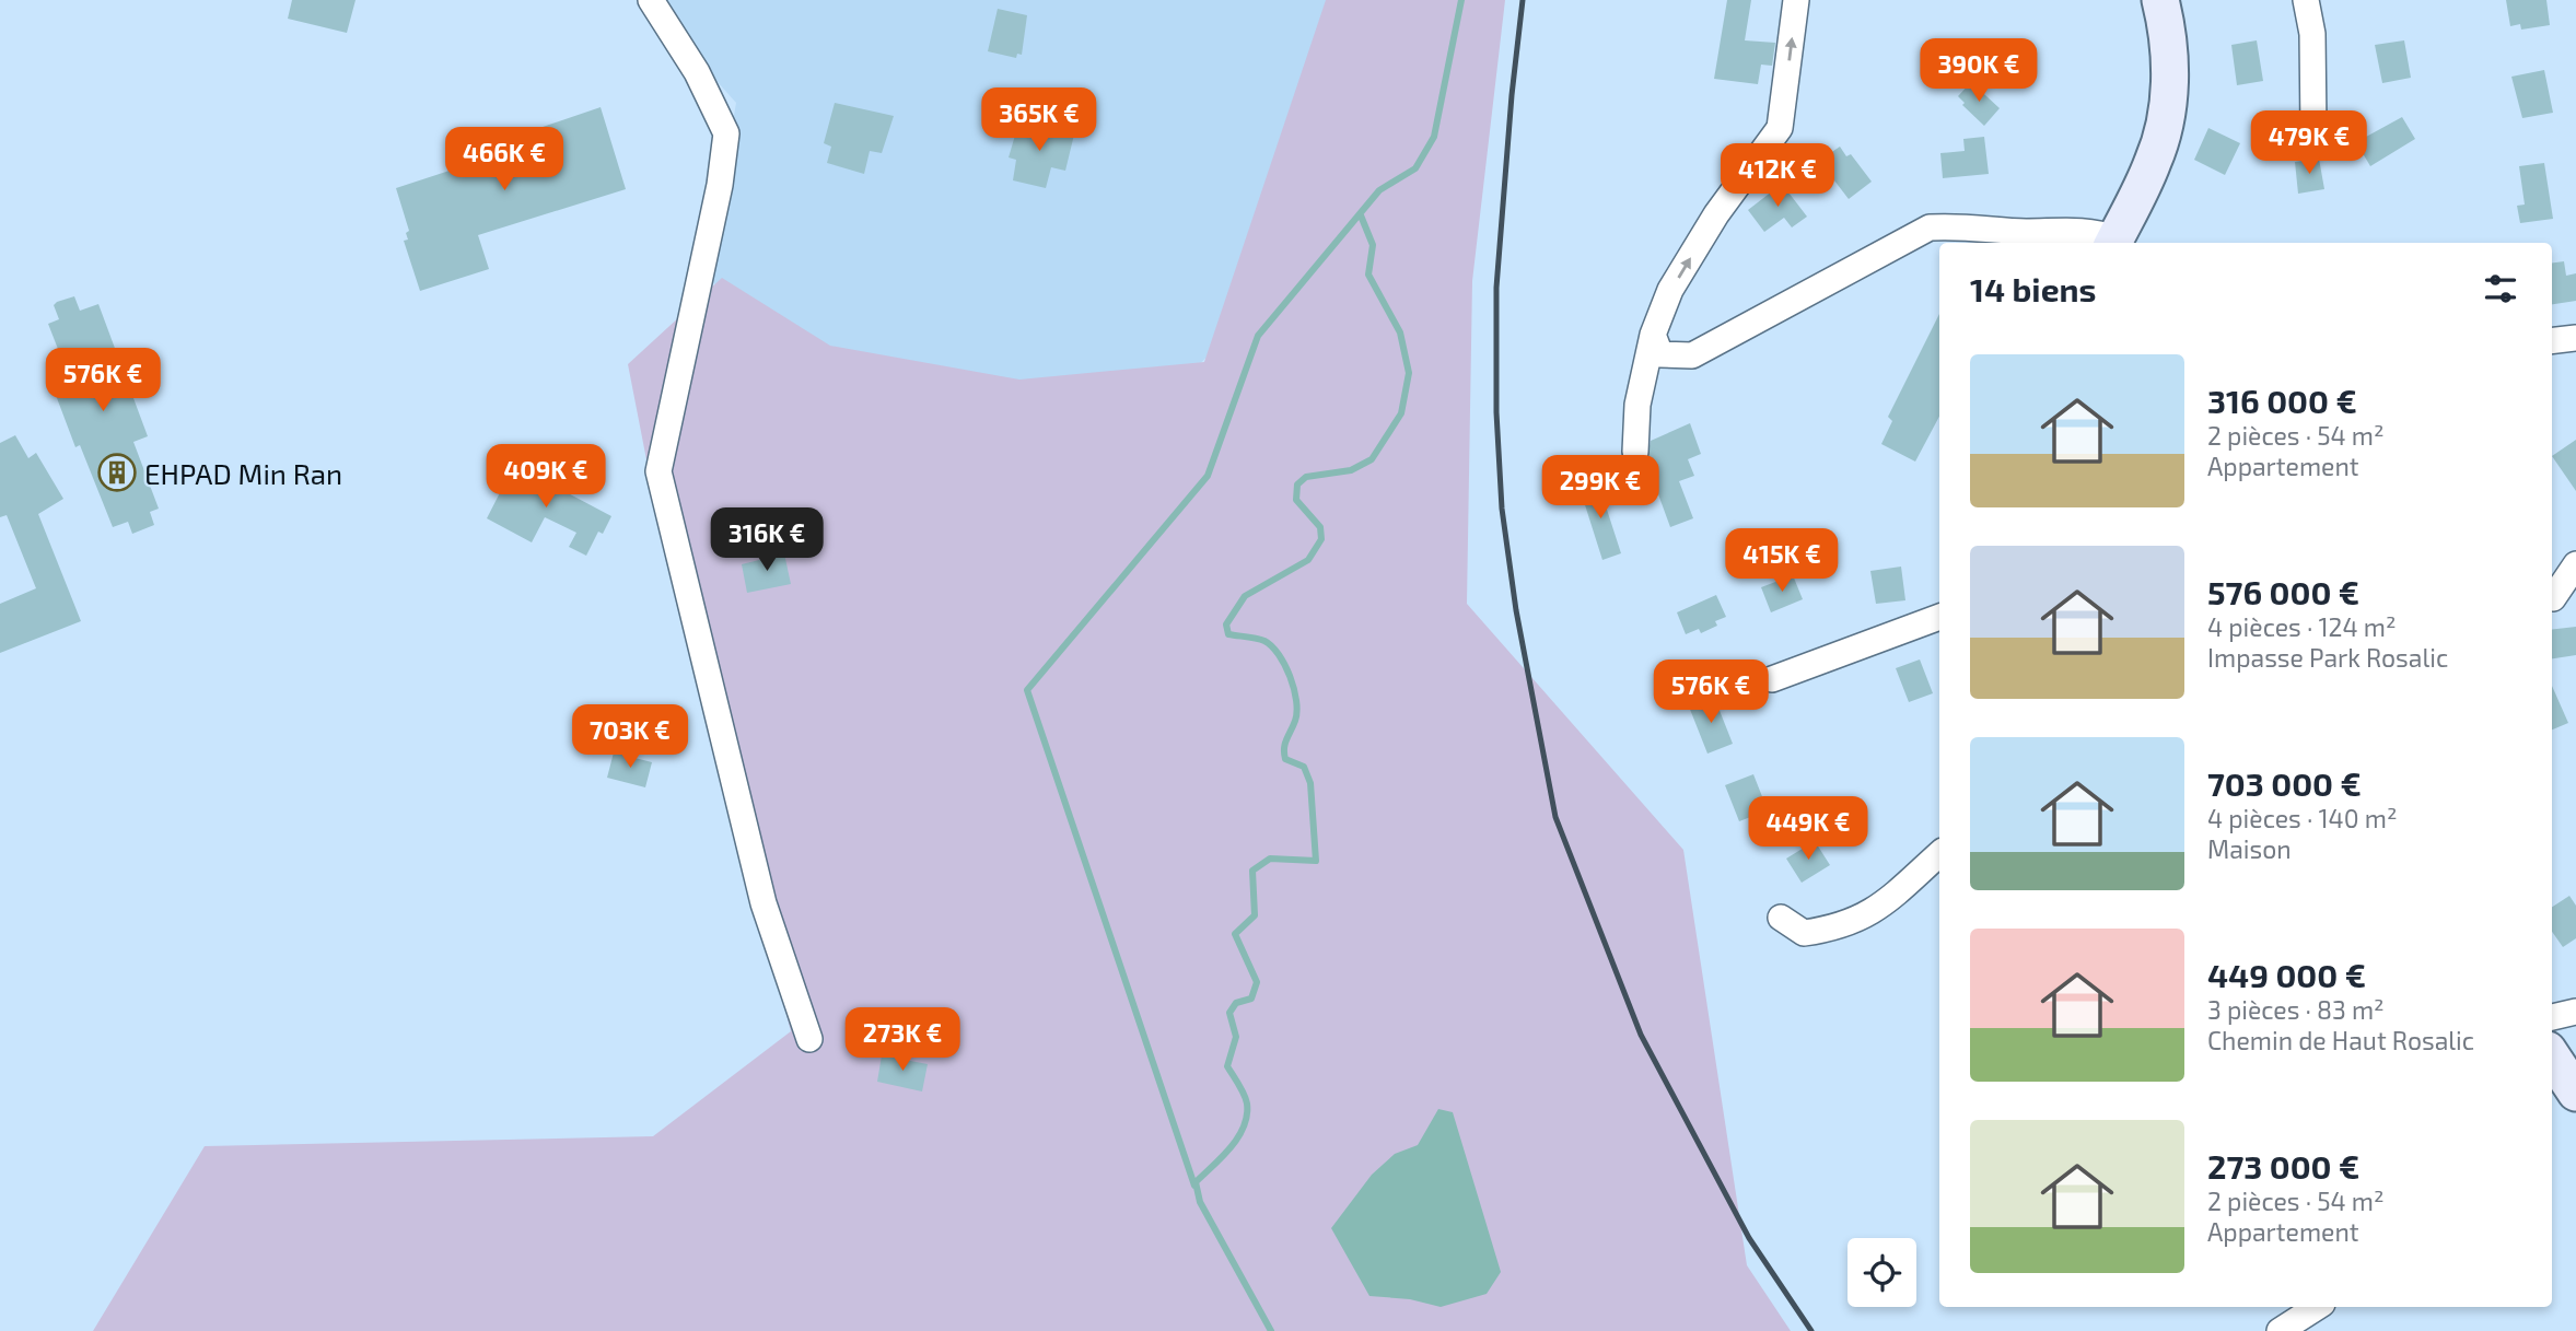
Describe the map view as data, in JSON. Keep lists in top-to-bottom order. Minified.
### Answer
{"places":{"building":["EHPAD Min Ran"]},"page":{"price":["390K €","365K €","479K €","466K €","412K €","576K €","409K €","299K €","316K €","415K €","576K €","703K €","449K €","273K €"],"heading":"14 biens","list":[{"name":"316 000 €","note":"2 pièces · 54 m² · Appartement"},{"name":"576 000 €","note":"4 pièces · 124 m² · Impasse Park Rosalic"},{"name":"703 000 €","note":"4 pièces · 140 m² · Maison"},{"name":"449 000 €","note":"3 pièces · 83 m² · Chemin de Haut Rosalic"},{"name":"273 000 €","note":"2 pièces · 54 m² · Appartement"}]}}
